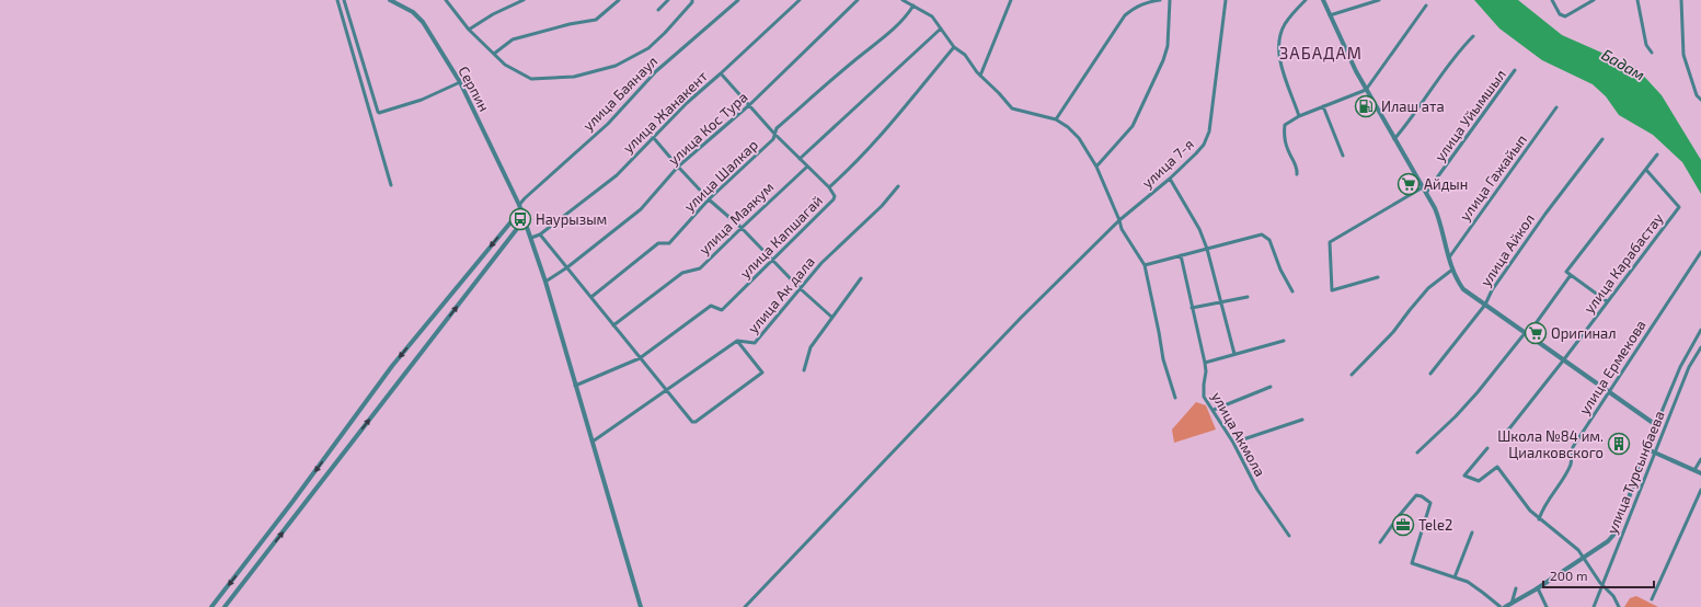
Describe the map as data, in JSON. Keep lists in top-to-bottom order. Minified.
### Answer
{"streets":{"street":["Серпин","улица Баянаул","улица Жанакент","улица Уйымшыл","улица Кос Тура","улица 7-я","улица Шалкар","улица Гажайып","улица Маякум","улица Капшагай","улица Айкол","улица Карабастау","улица Ак дала","улица Ермекова","улица Акмола","улица Турсынбаева"]},"crossings":[["Серпин","улица Баянаул"],["Серпин","улица Жанакент"],["Серпин","улица Кос Тура"],["Серпин","улица Капшагай"],["Серпин","улица Ак дала"]],"districts":["ЗАБАДАМ"],"water":["Бадам"],"places":{"fuel station":["Илаш ата"],"supermarket":["Айдын","Оригинал"],"bus stop":["Наурызым"],"building":["Школа №84 им. Циалковского"],"office":["Tele2"]},"scale_bar":"200 m"}
